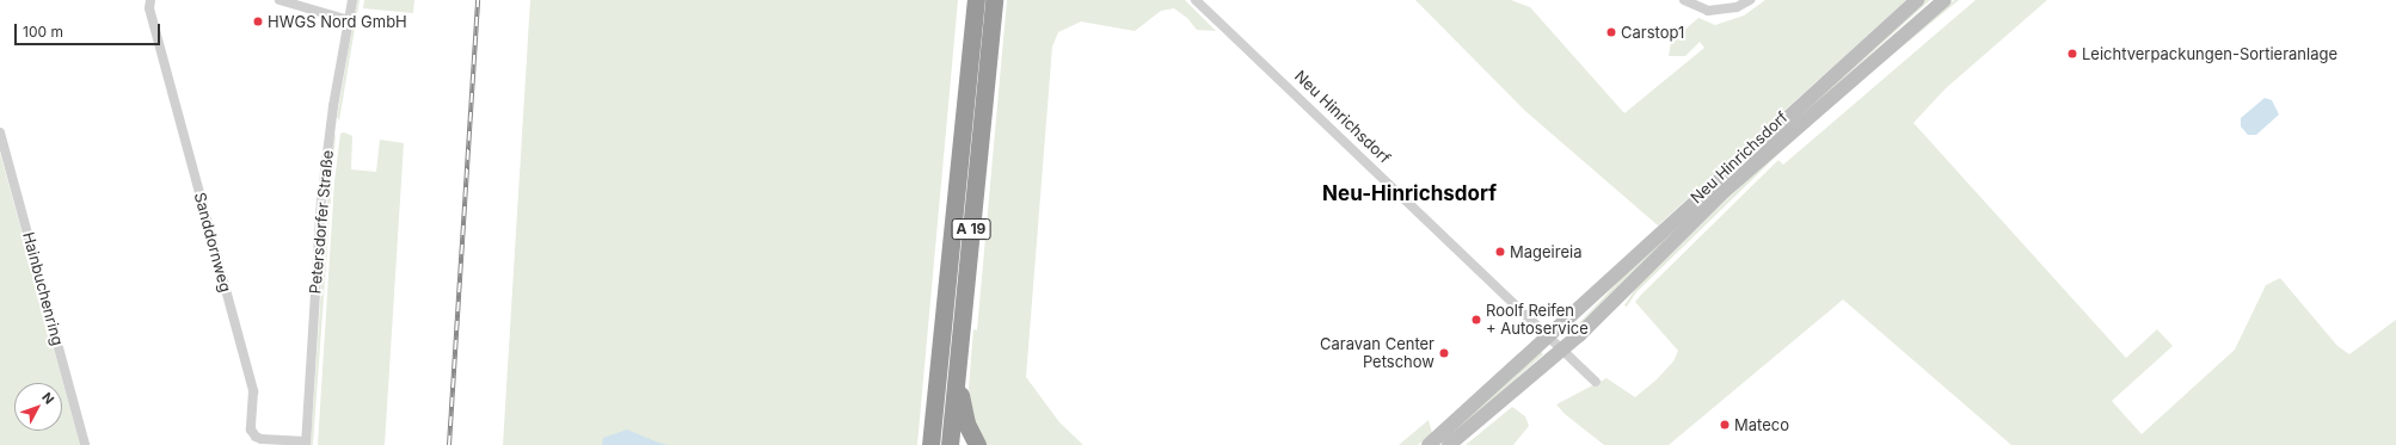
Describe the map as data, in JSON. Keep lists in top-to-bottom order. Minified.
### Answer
{"streets":{"highway":["A 19"],"main road":["Neu Hinrichsdorf"],"street":["Petersdorfer Straße","Sanddornweg","Hainbuchenring"]},"crossings":[["Petersdorfer Straße","Sanddornweg"]],"districts":["Neu-Hinrichsdorf"],"places":["HWGS Nord GmbH","Carstop1","Leichtverpackungen-Sortieranlage","Mageireia","Roolf Reifen + Autoservice","Caravan Center Petschow","Mateco"],"scale_bar":"100 m","north":"top right"}
